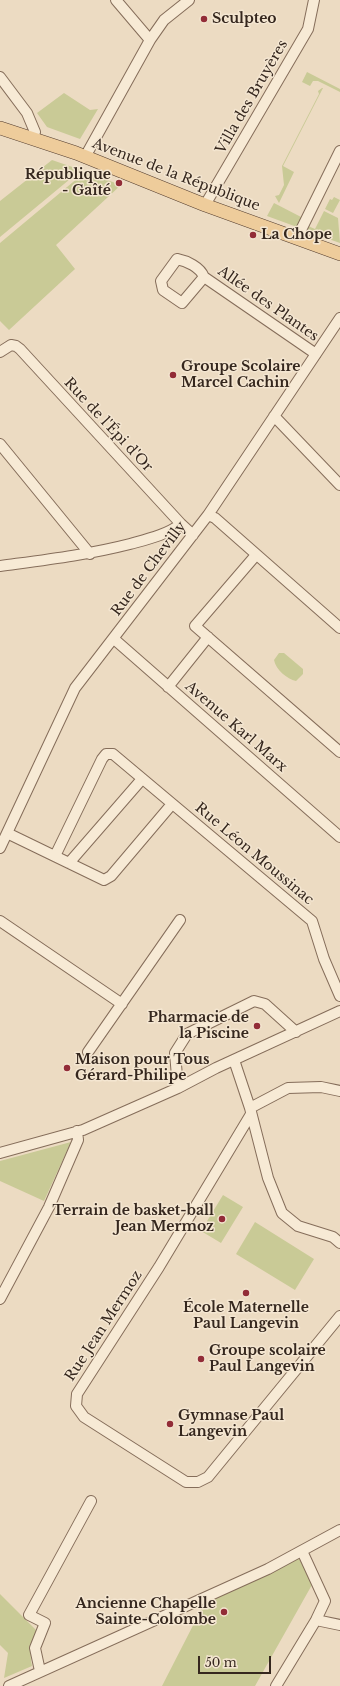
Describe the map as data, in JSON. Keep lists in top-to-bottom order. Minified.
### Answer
{"streets":{"main road":["Avenue de la République"],"street":["Villa des Bruyères","Allée des Plantes","Rue de l'Épi d'Or","Rue de Chevilly","Avenue Karl Marx","Rue Léon Moussinac","Rue Jean Mermoz"]},"crossings":[["Villa des Bruyères","Avenue de la République"],["Allée des Plantes","Rue de Chevilly"],["Rue de l'Épi d'Or","Rue de Chevilly"],["Rue de Chevilly","Avenue Karl Marx"],["Rue de Chevilly","Rue Léon Moussinac"]],"places":["Sculpteo","République - Gaîté","La Chope","Groupe Scolaire Marcel Cachin","Pharmacie de la Piscine","Maison pour Tous Gérard-Philipe","Terrain de basket-ball Jean Mermoz","École Maternelle Paul Langevin","Groupe scolaire Paul Langevin","Gymnase Paul Langevin","Ancienne Chapelle Sainte-Colombe"],"scale_bar":"50 m"}
